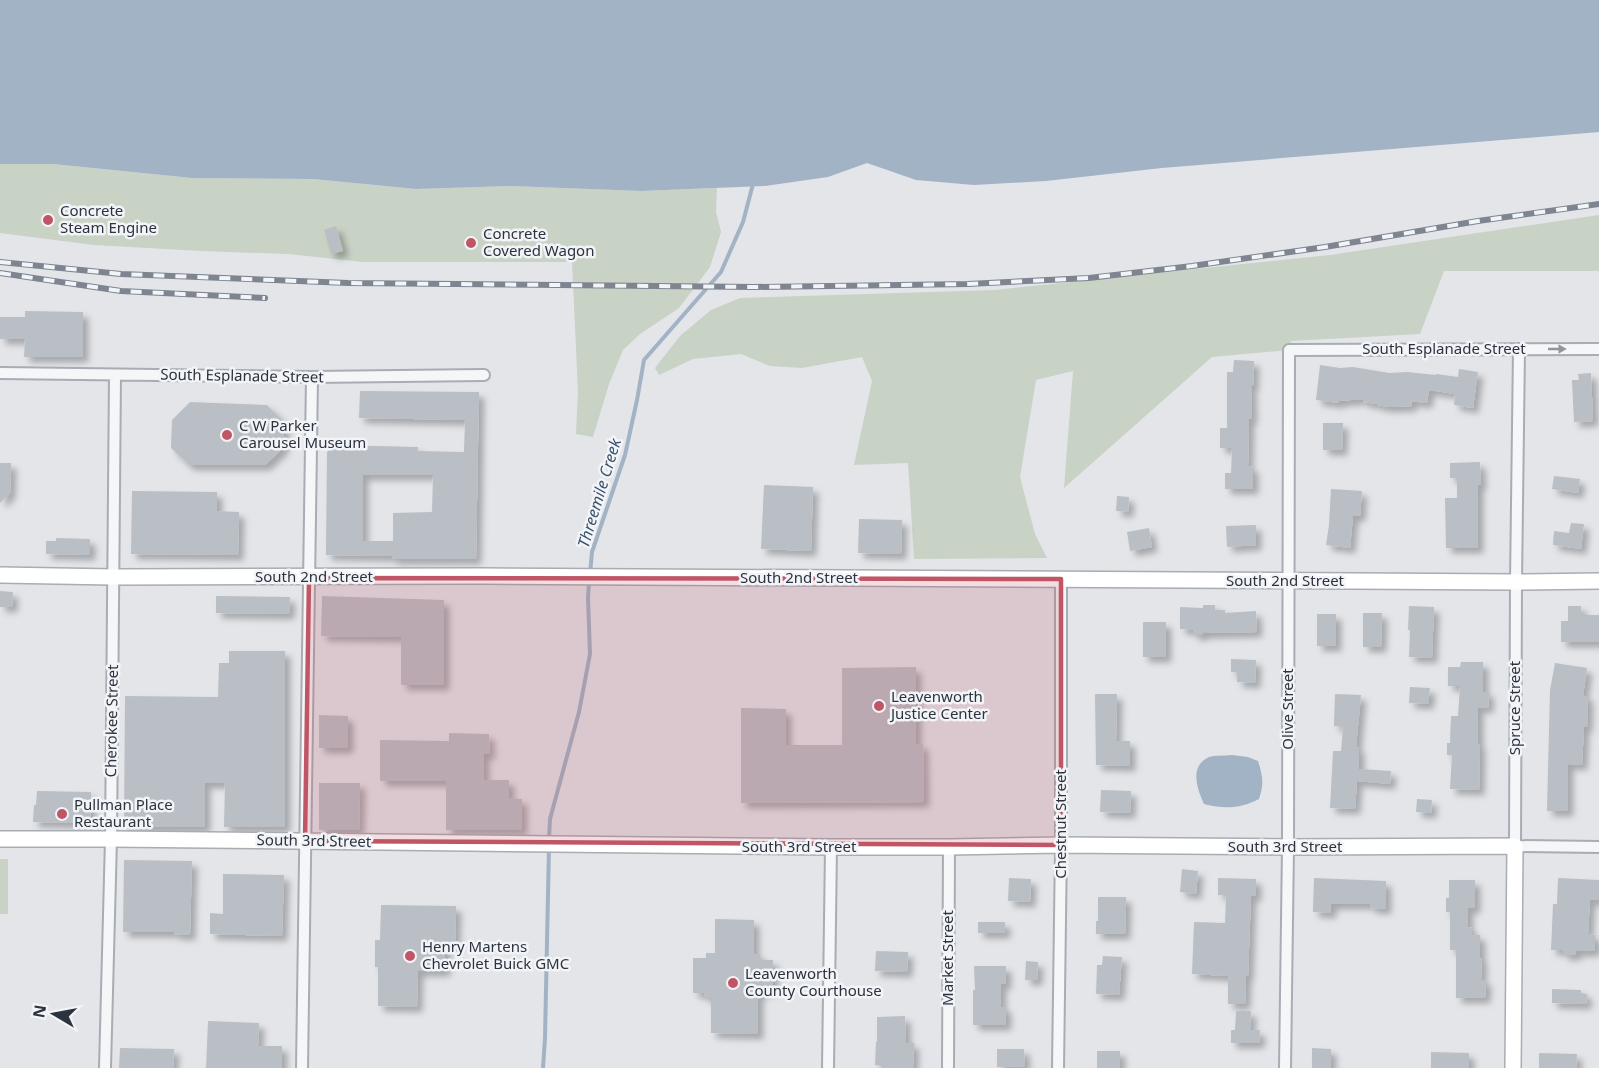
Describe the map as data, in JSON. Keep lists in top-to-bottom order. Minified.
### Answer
{"streets":{"street":["South Esplanade Street","South 2nd Street","Spruce Street","Olive Street","Cherokee Street","Chestnut Street","South 3rd Street","Market Street"]},"crossings":[["South Esplanade Street","Spruce Street"],["South Esplanade Street","Olive Street"],["South Esplanade Street","Cherokee Street"],["South 2nd Street","Spruce Street"],["South 2nd Street","Olive Street"],["South 2nd Street","Cherokee Street"],["South 2nd Street","Chestnut Street"],["Spruce Street","South 3rd Street"],["Olive Street","South 3rd Street"],["Cherokee Street","South 3rd Street"],["Chestnut Street","South 3rd Street"],["South 3rd Street","Market Street"]],"water":["Threemile Creek"],"places":["Concrete Steam Engine","Concrete Covered Wagon","C W Parker Carousel Museum","Leavenworth Justice Center","Pullman Place Restaurant","Henry Martens Chevrolet Buick GMC","Leavenworth County Courthouse"],"north":"left"}
